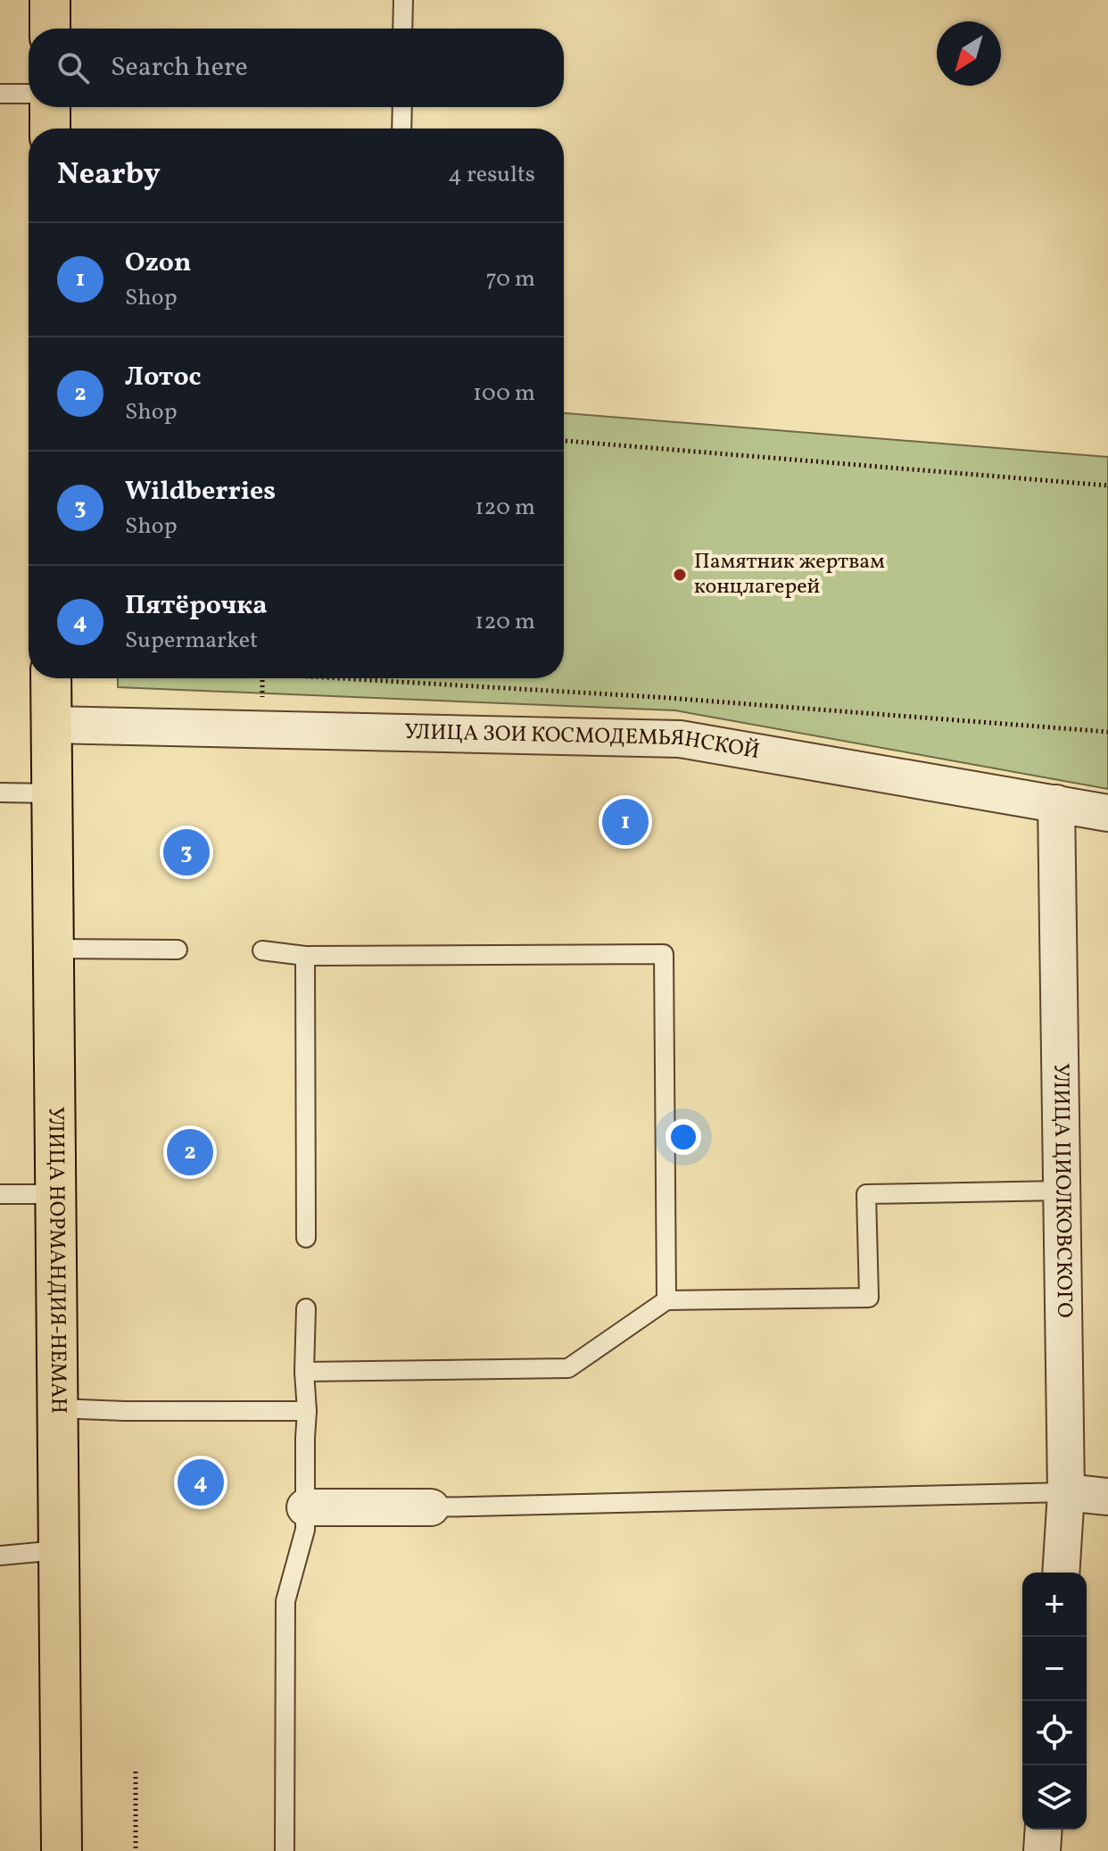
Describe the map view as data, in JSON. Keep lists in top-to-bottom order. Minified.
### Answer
{"streets":{"main road":["УЛИЦА НОРМАНДИЯ-НЕМАН"],"street":["УЛИЦА ЗОИ КОСМОДЕМЬЯНСКОЙ","УЛИЦА ЦИОЛКОВСКОГО"]},"crossings":[["УЛИЦА ЗОИ КОСМОДЕМЬЯНСКОЙ","УЛИЦА ЦИОЛКОВСКОГО"],["УЛИЦА ЗОИ КОСМОДЕМЬЯНСКОЙ","УЛИЦА НОРМАНДИЯ-НЕМАН"]],"places":["Памятник жертвам концлагерей"],"north":"bottom left","page":{"search":"Search here","heading":["Nearby","4 results"],"list":[{"mark":"1","name":"Ozon","note":"Shop","value":"70 m"},{"mark":"2","name":"Лотос","note":"Shop","value":"100 m"},{"mark":"3","name":"Wildberries","note":"Shop","value":"120 m"},{"mark":"4","name":"Пятёрочка","note":"Supermarket","value":"120 m"}],"pins":["1","3","2","4"],"map_buttons":["+","−"]}}
